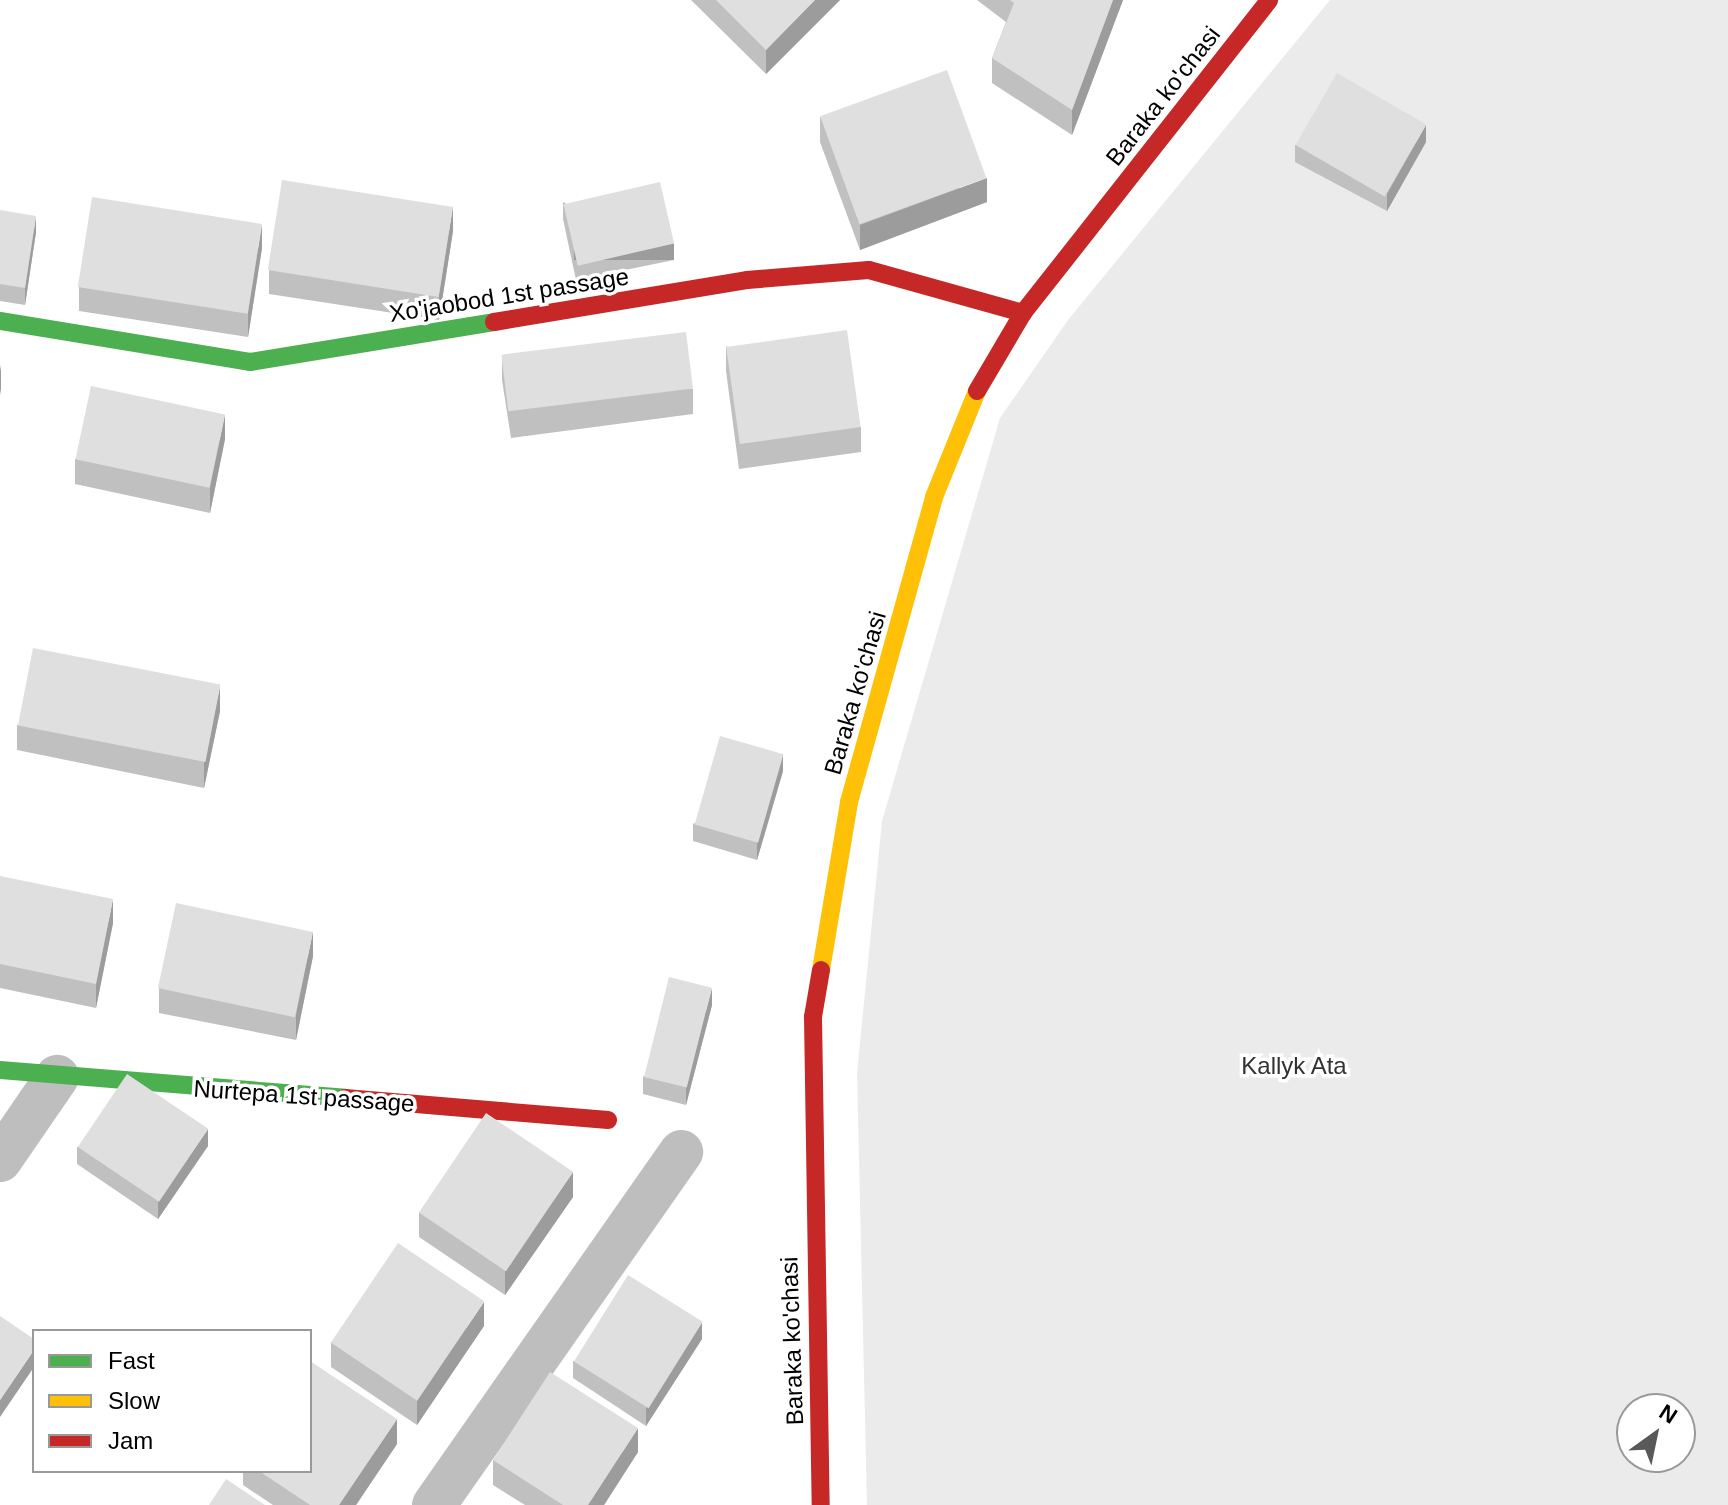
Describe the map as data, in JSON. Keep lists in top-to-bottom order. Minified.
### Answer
{"streets":{"street":["Baraka ko'chasi","Xo'jaobod 1st passage","Nurtepa 1st passage"]},"crossings":[["Baraka ko'chasi","Xo'jaobod 1st passage"]],"parks":["Kallyk Ata"],"legend":["Fast","Slow","Jam"],"north":"top right"}
